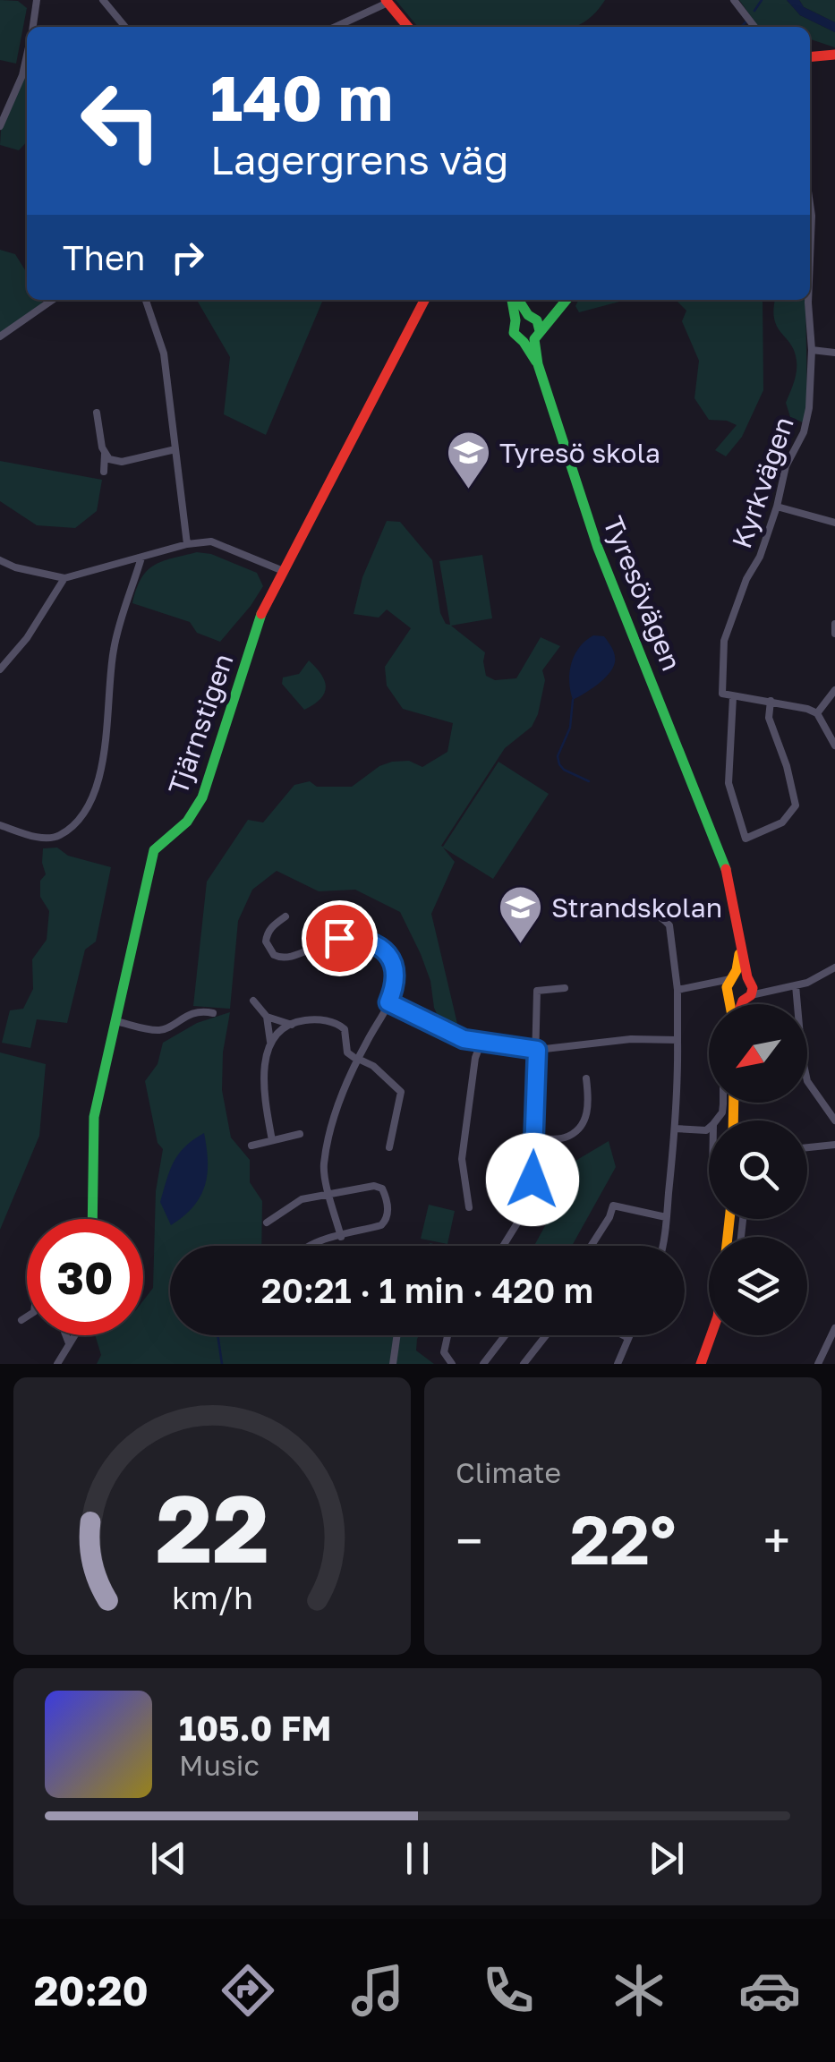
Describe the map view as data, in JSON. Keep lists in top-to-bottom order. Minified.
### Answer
{"streets":{"main road":["Tyresövägen","Tjärnstigen"],"street":["Kyrkvägen"]},"places":{"school or university":["Tyresö skola","Strandskolan"]},"north":"bottom left","page":{"turn":["140 m","Lagergrens väg"],"then":"Then","limit":"30","trip":"20:21 · 1 min · 420 m","tile":"Climate","heat":["−","22°","+"],"song":["105.0 FM","Music"],"tabs":"20:20","gauge":["22","km/h"]}}
